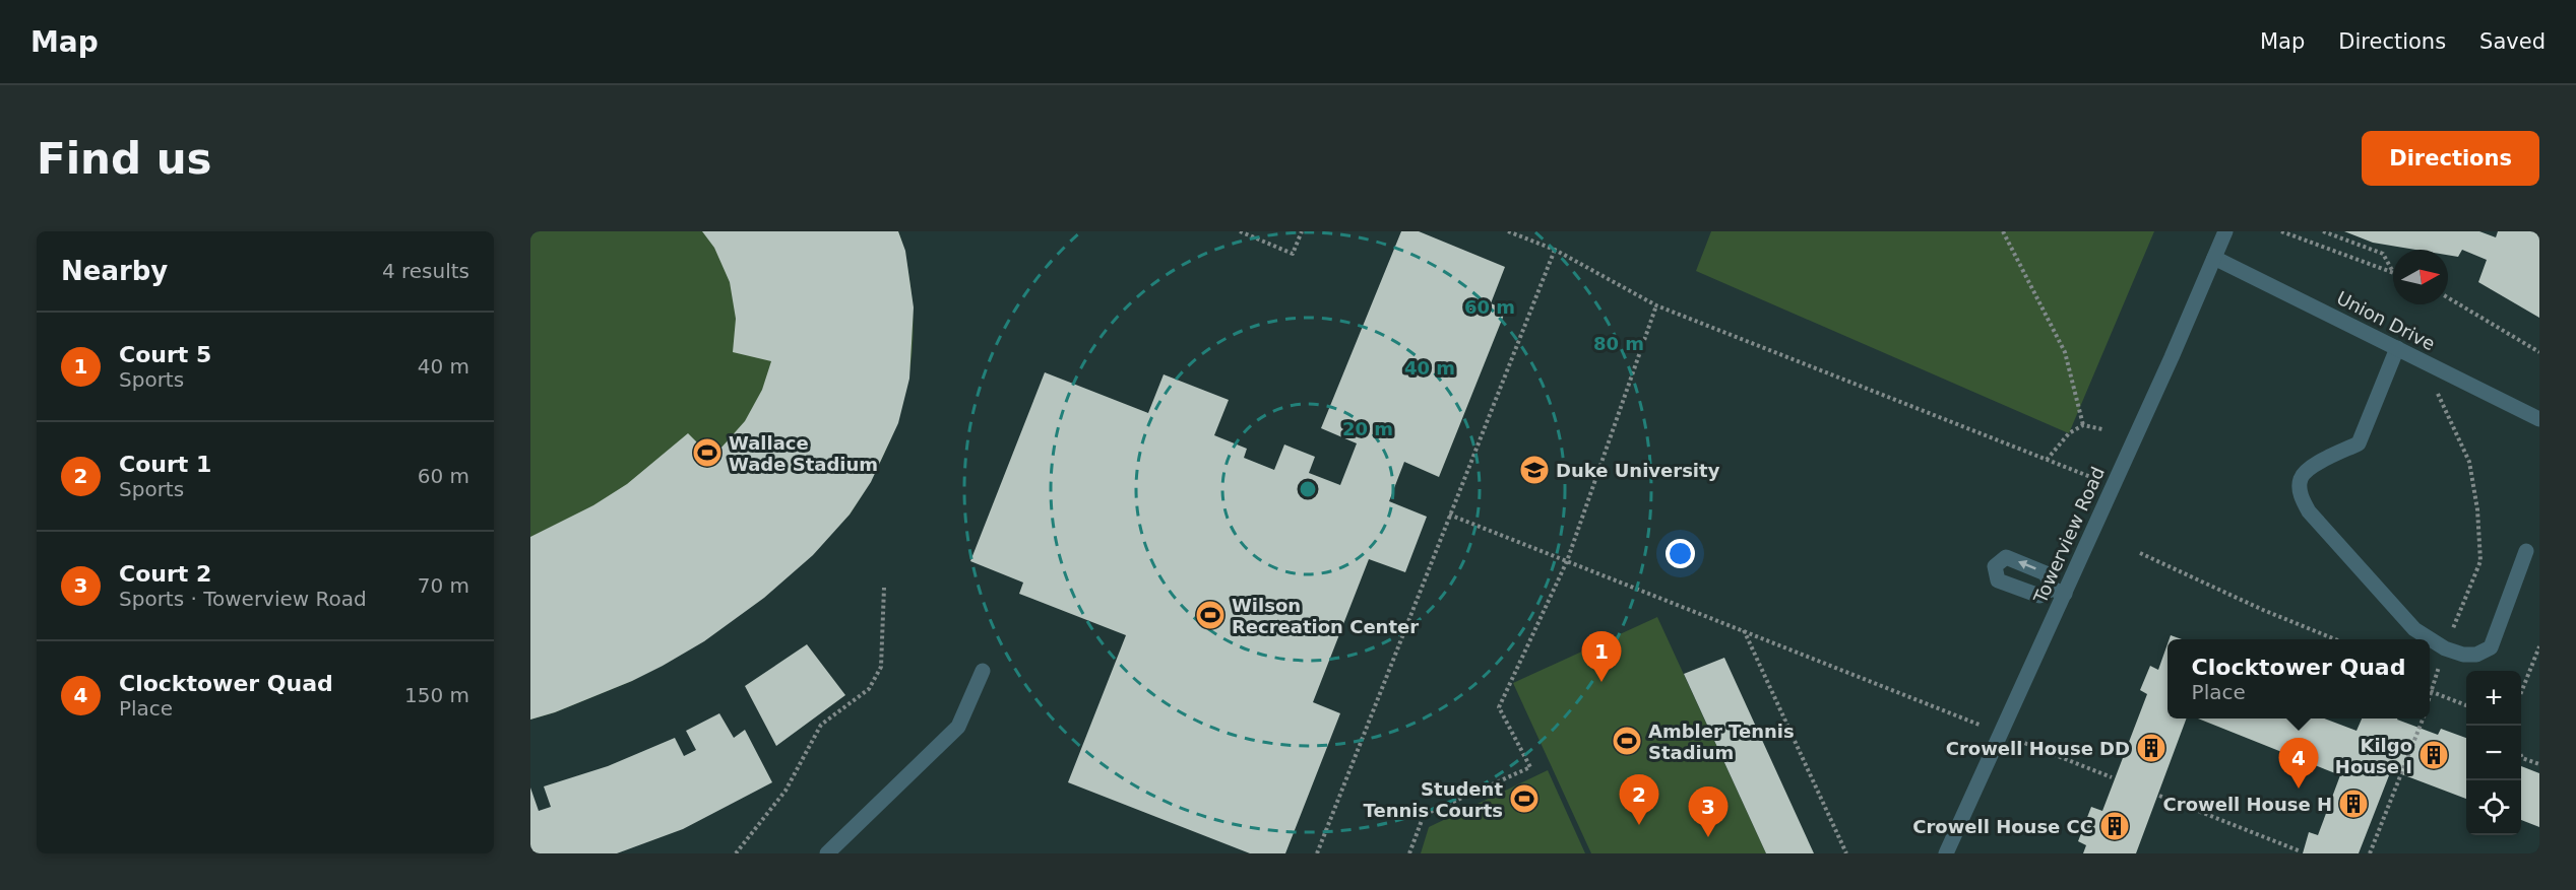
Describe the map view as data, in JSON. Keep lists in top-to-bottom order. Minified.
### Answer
{"streets":{"street":["Union Drive","Towerview Road"]},"crossings":[["Union Drive","Towerview Road"]],"places":{"sports":["Wallace Wade Stadium","Wilson Recreation Center","Ambler Tennis Stadium","Student Tennis Courts"],"school or university":["Duke University"],"building":["Crowell House DD","Kilgo House I","Crowell House H","Crowell House CC"]},"north":"right","page":{"header":"Map","nav":["Map","Directions","Saved"],"buttons":"Directions","title":"Find us","heading":["Nearby","4 results"],"list":[{"mark":"1","name":"Court 5","note":"Sports","value":"40 m"},{"mark":"2","name":"Court 1","note":"Sports","value":"60 m"},{"mark":"3","name":"Court 2","note":"Sports · Towerview Road","value":"70 m"},{"mark":"4","name":"Clocktower Quad","note":"Place","value":"150 m"}],"pins":["1","4","2","3"],"popup":["Clocktower Quad","Place"],"map_buttons":["+","−"]},"rings":["60 m","80 m","40 m","20 m"]}
